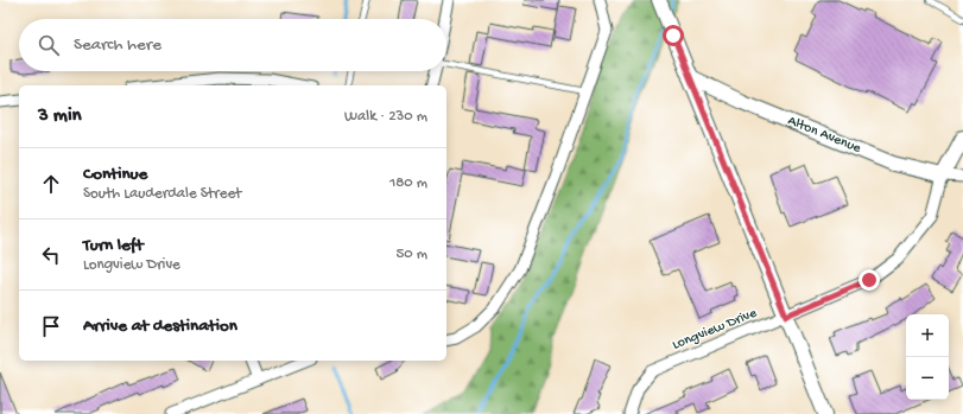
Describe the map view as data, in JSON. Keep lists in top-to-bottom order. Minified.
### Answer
{"streets":{"street":["Alton Avenue","Longview Drive"]},"crossings":[["Alton Avenue","Longview Drive"]],"page":{"search":"Search here","heading":["3 min","Walk · 230 m"],"list":[["Continue","South Lauderdale Street","180 m"],["Turn left","Longview Drive","50 m"],"Arrive at destination"],"map_buttons":["+","−"]}}
